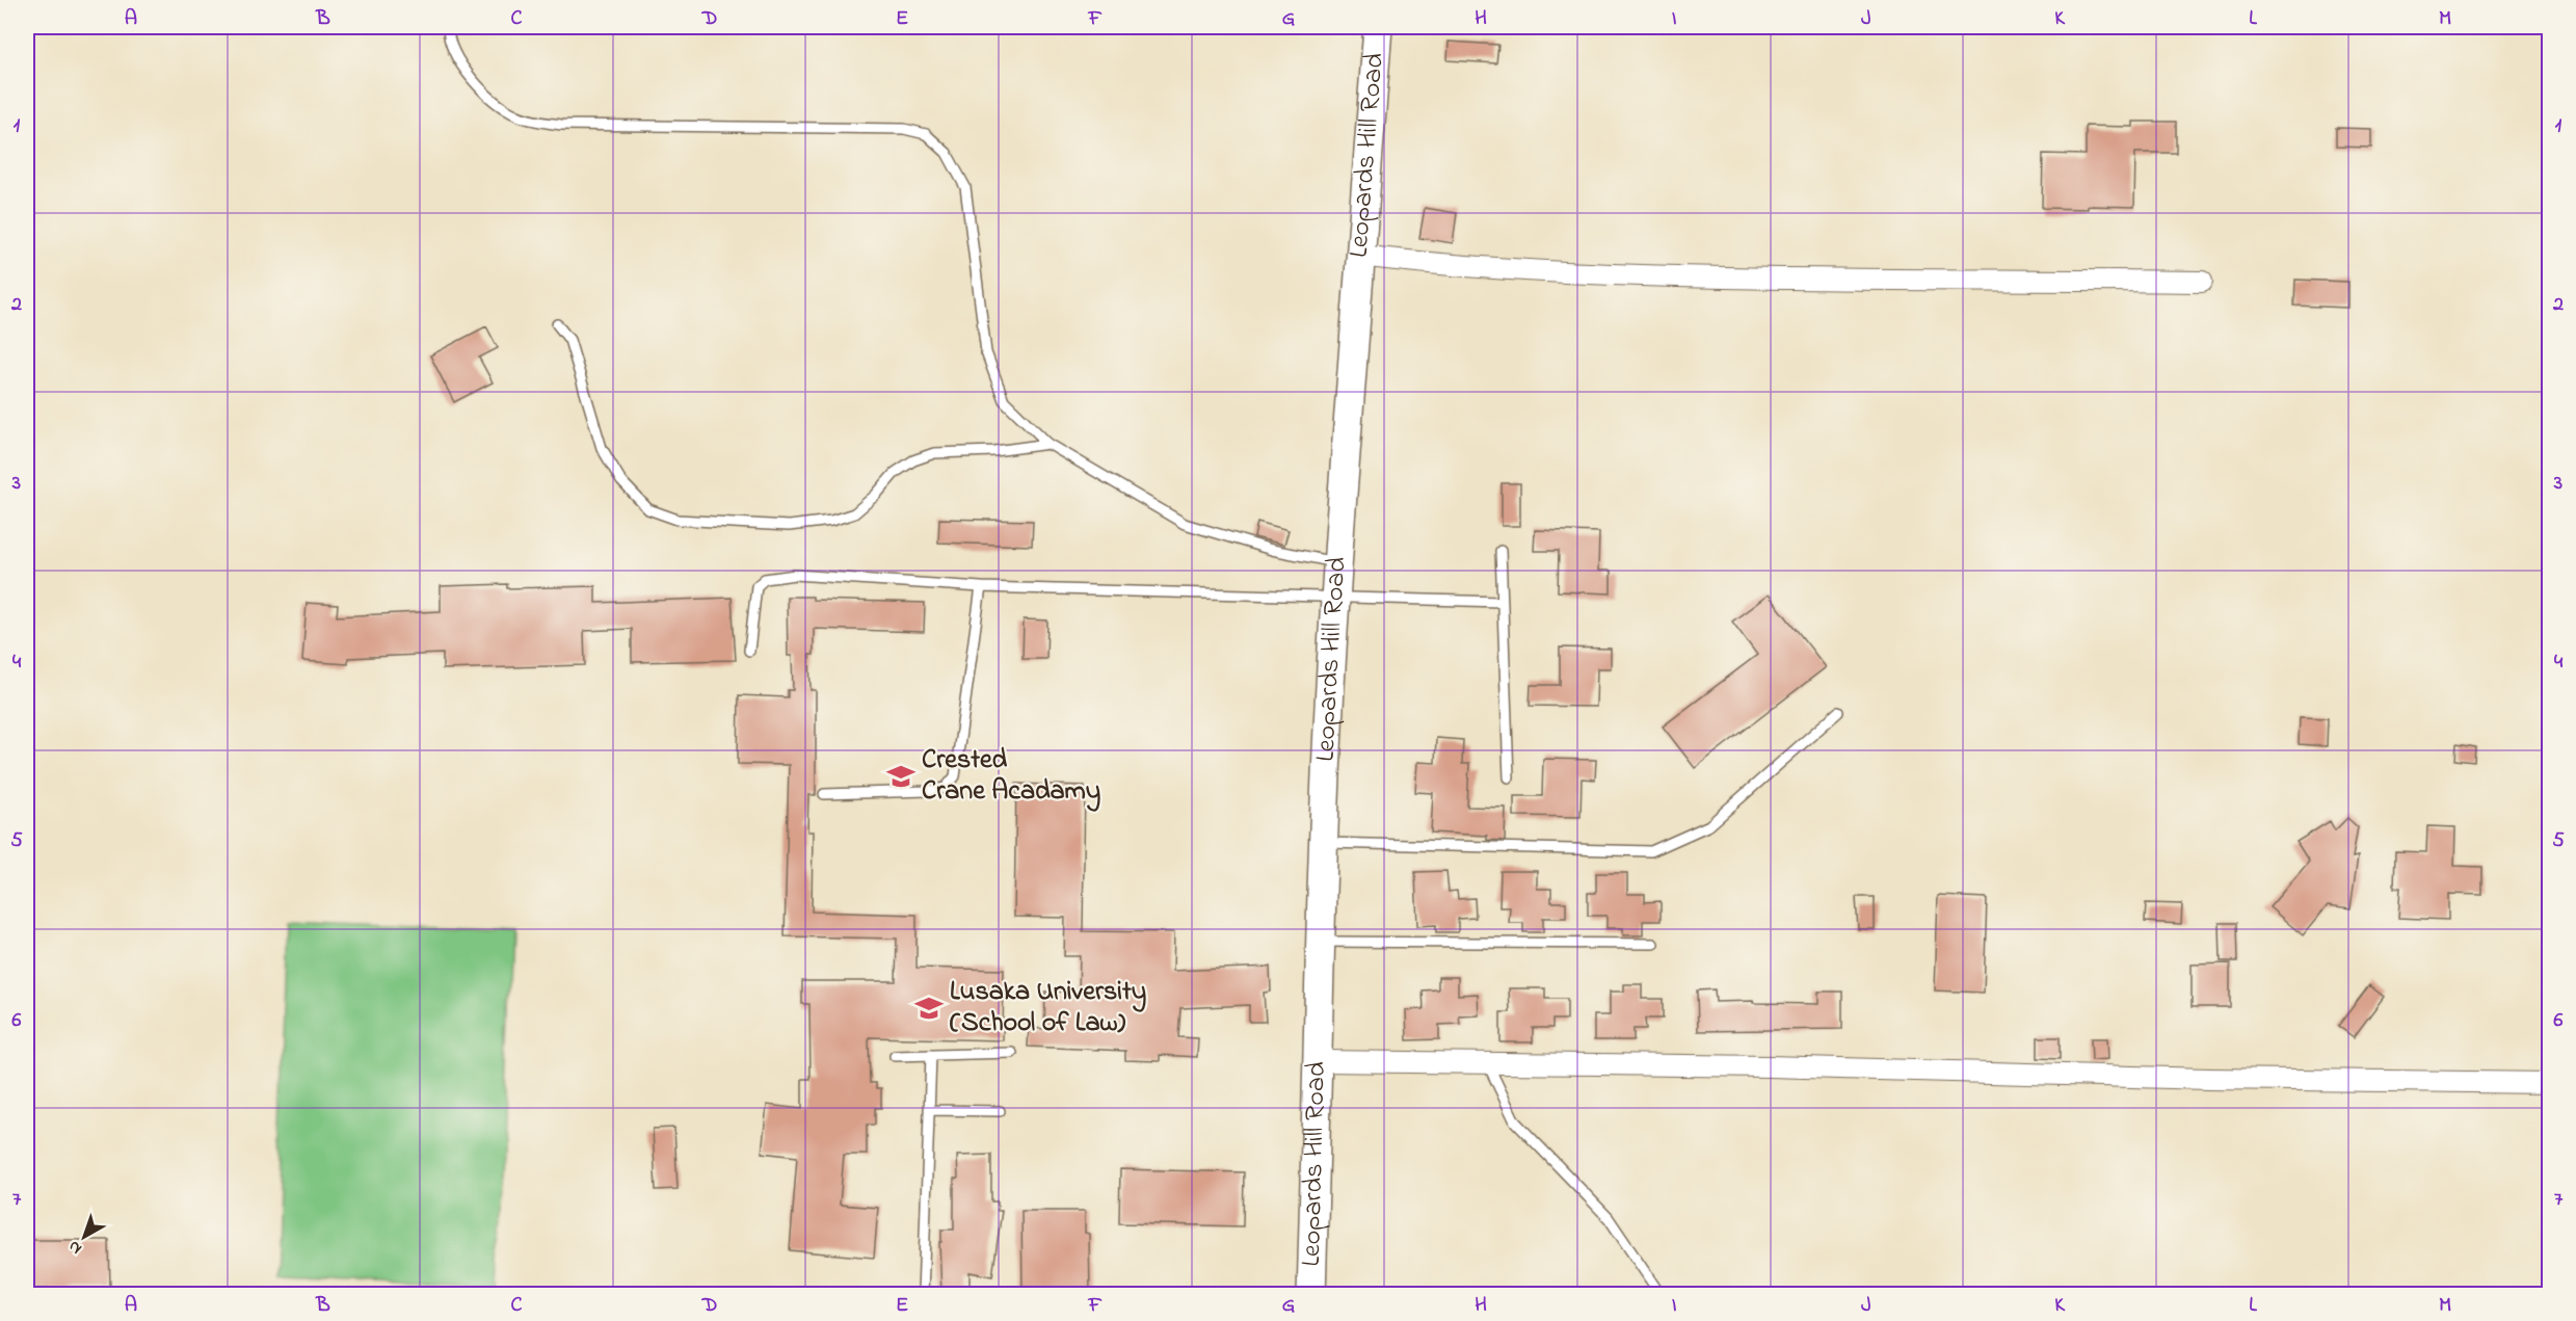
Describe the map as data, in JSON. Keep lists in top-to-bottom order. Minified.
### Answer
{"streets":{"main road":["Leopards Hill Road"]},"places":{"school or university":["Crested Crane Acadamy","Lusaka University (School of Law)"]},"north":"bottom left","grid":{"columns":["A","B","C","D","E","F","G","H","I","J","K","L","M"],"rows":["1","2","3","4","5","6","7"]}}
